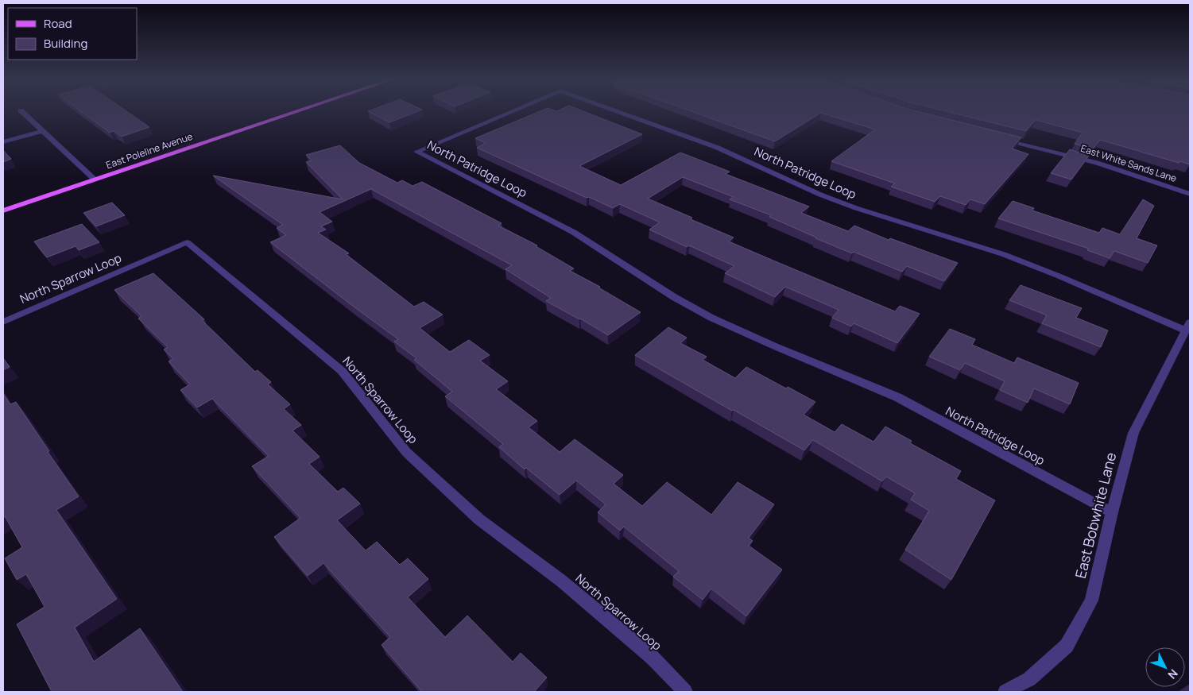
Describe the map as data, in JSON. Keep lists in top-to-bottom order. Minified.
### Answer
{"streets":{"main road":["East Poleline Avenue"],"street":["East White Sands Lane","North Patridge Loop","North Sparrow Loop","East Bobwhite Lane"]},"crossings":[["North Patridge Loop","East Bobwhite Lane"]],"legend":["Road","Building"],"north":"bottom right"}
